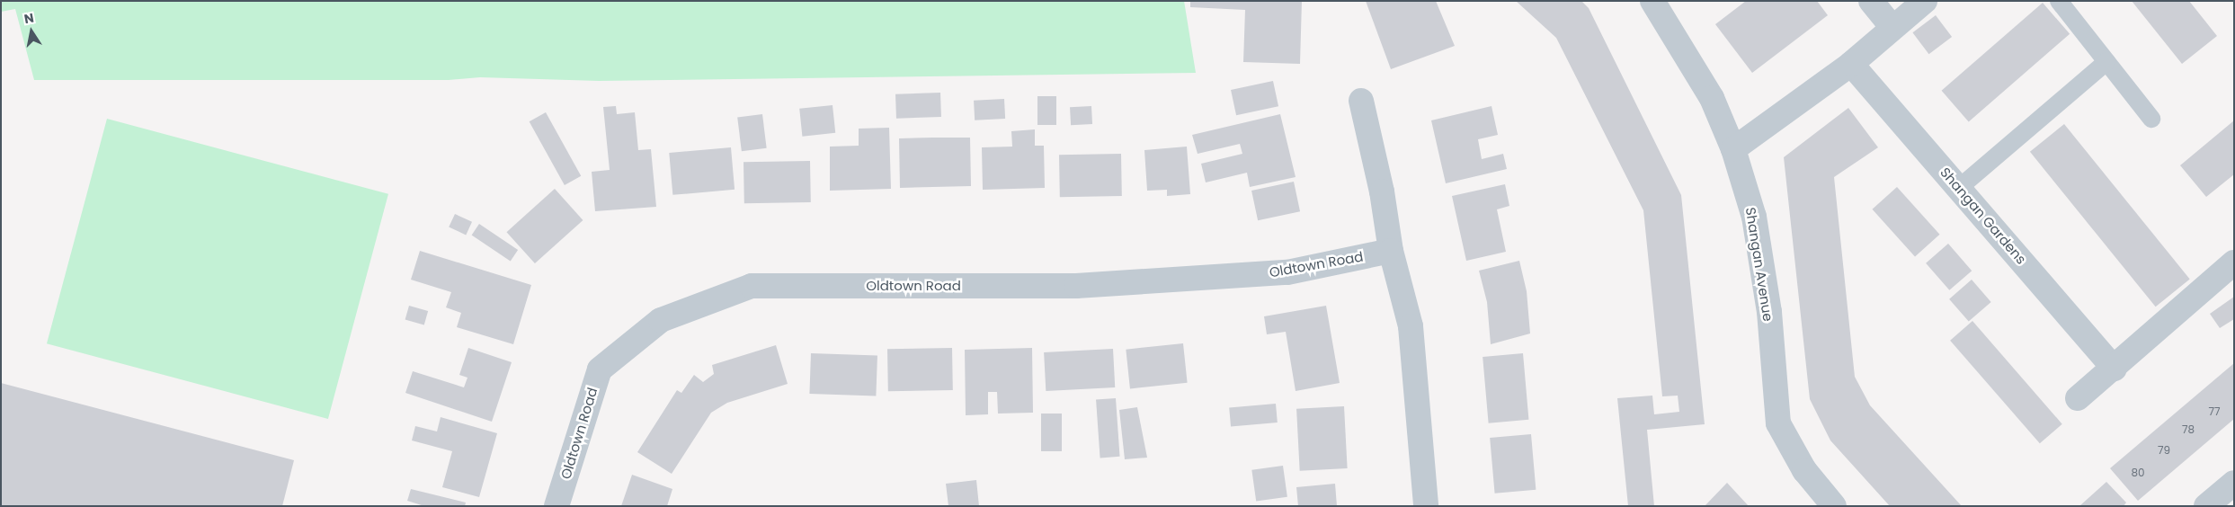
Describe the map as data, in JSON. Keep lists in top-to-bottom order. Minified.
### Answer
{"streets":{"street":["Shangan Gardens","Oldtown Road","Shangan Avenue"]},"house_numbers":["77","78","79","80"],"north":"top"}
